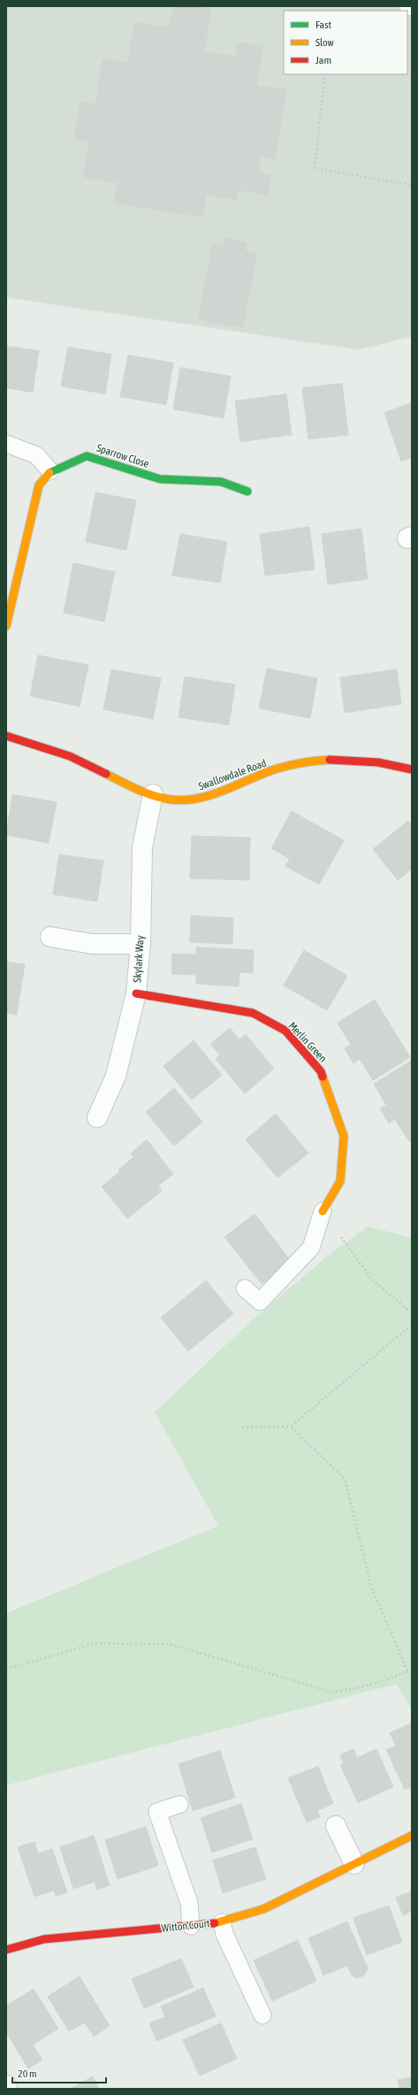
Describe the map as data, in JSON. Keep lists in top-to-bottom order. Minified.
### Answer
{"streets":{"street":["Sparrow Close","Swallowdale Road","Skylark Way","Merlin Green","Witton Court"]},"crossings":[["Swallowdale Road","Skylark Way"],["Skylark Way","Merlin Green"]],"legend":["Fast","Slow","Jam"],"scale_bar":"20 m"}
